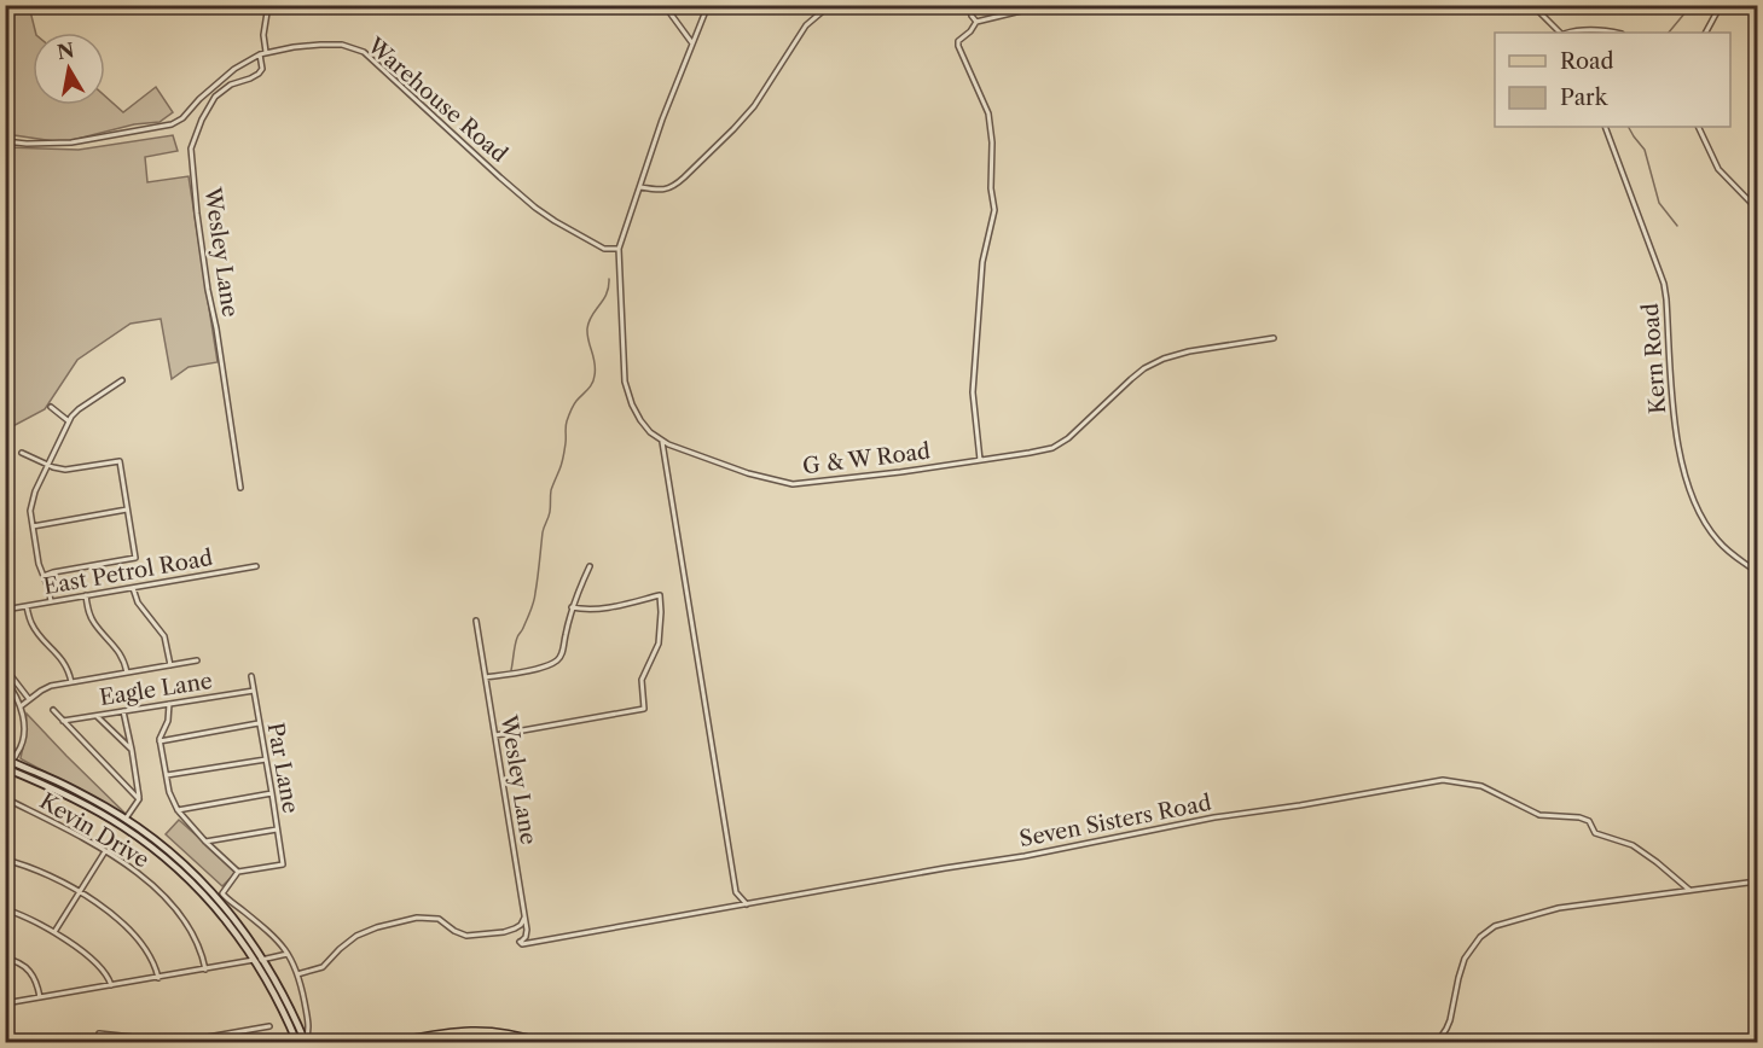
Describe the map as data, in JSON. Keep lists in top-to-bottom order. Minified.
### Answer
{"streets":{"street":["Warehouse Road","Wesley Lane","Kern Road","G & W Road","East Petrol Road","Eagle Lane","Par Lane","Seven Sisters Road","Kevin Drive"]},"crossings":[["Warehouse Road","Wesley Lane"],["Warehouse Road","G & W Road"],["Wesley Lane","Seven Sisters Road"],["Eagle Lane","Par Lane"]],"legend":["Road","Park"],"north":"top"}
